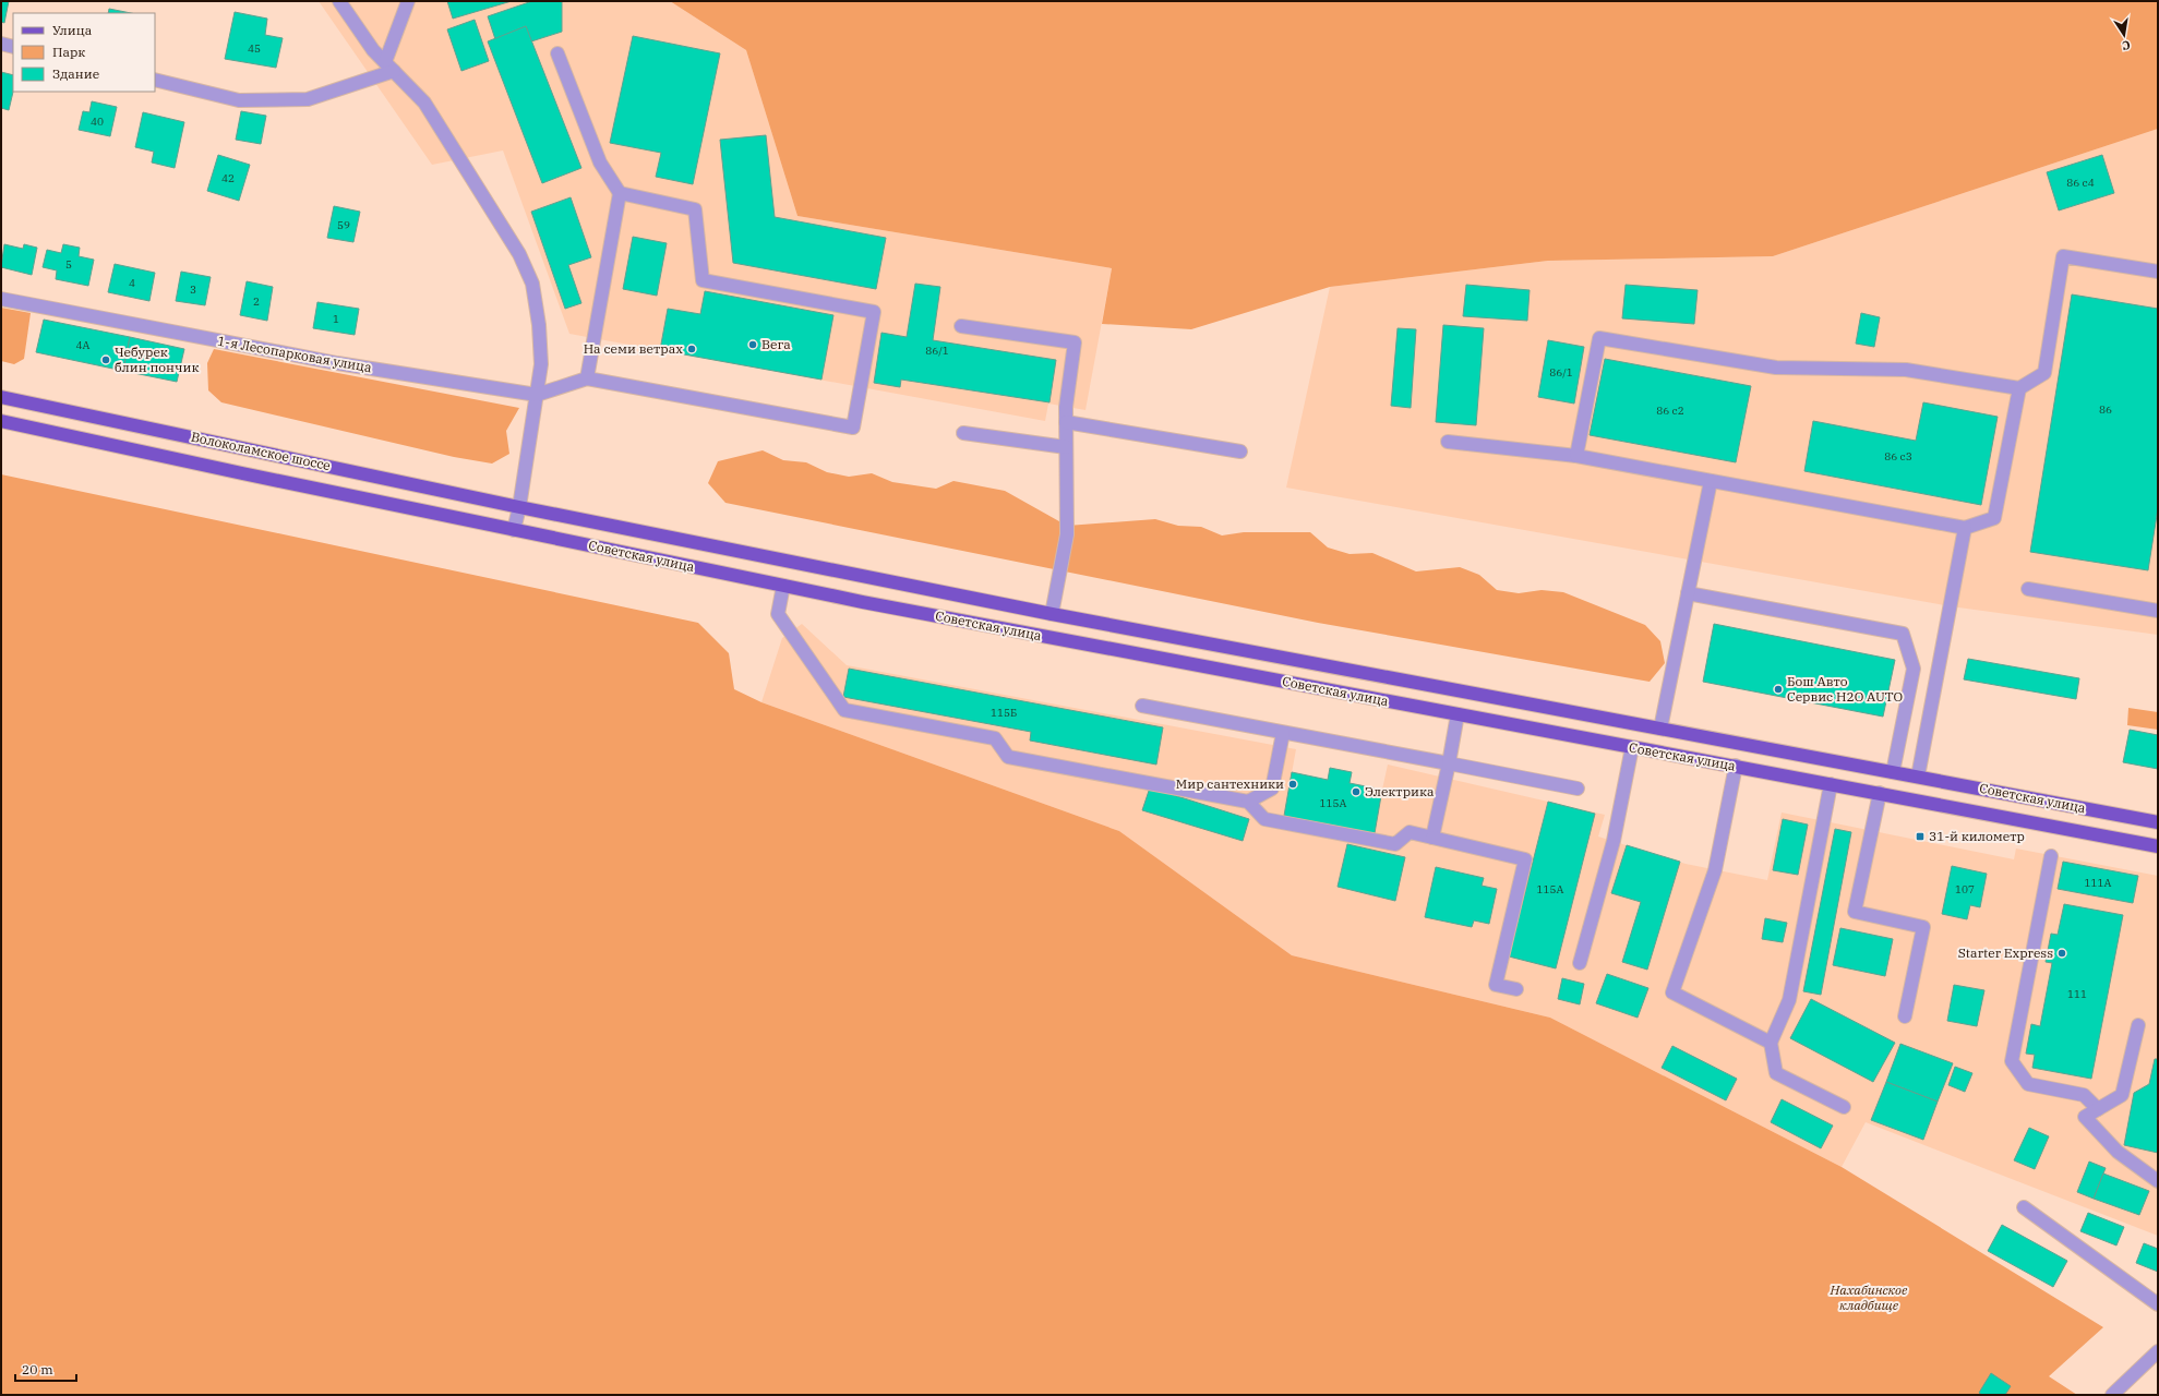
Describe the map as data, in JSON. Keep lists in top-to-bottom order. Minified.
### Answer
{"streets":{"main road":["Волоколамское шоссе","Советская улица"],"street":["1-я Лесопарковая улица"]},"crossings":[["Волоколамское шоссе","Советская улица"]],"parks":["Нахабинское кладбище"],"places":{"other":["Вега","На семи ветрах","Чебурек блин пончик","Бош Авто Сервис H2O AUTO","Мир сантехники","Электрика","Starter Express"],"transit":["31-й километр"]},"house_numbers":["45","40","42","86 с4","59","5","4","3","2","1","4А","86/1","86/1","86","86 с2","86 с3","115Б","115А","111А","115А","107","111"],"legend":["Улица","Парк","Здание"],"scale_bar":"20 m","north":"bottom"}
